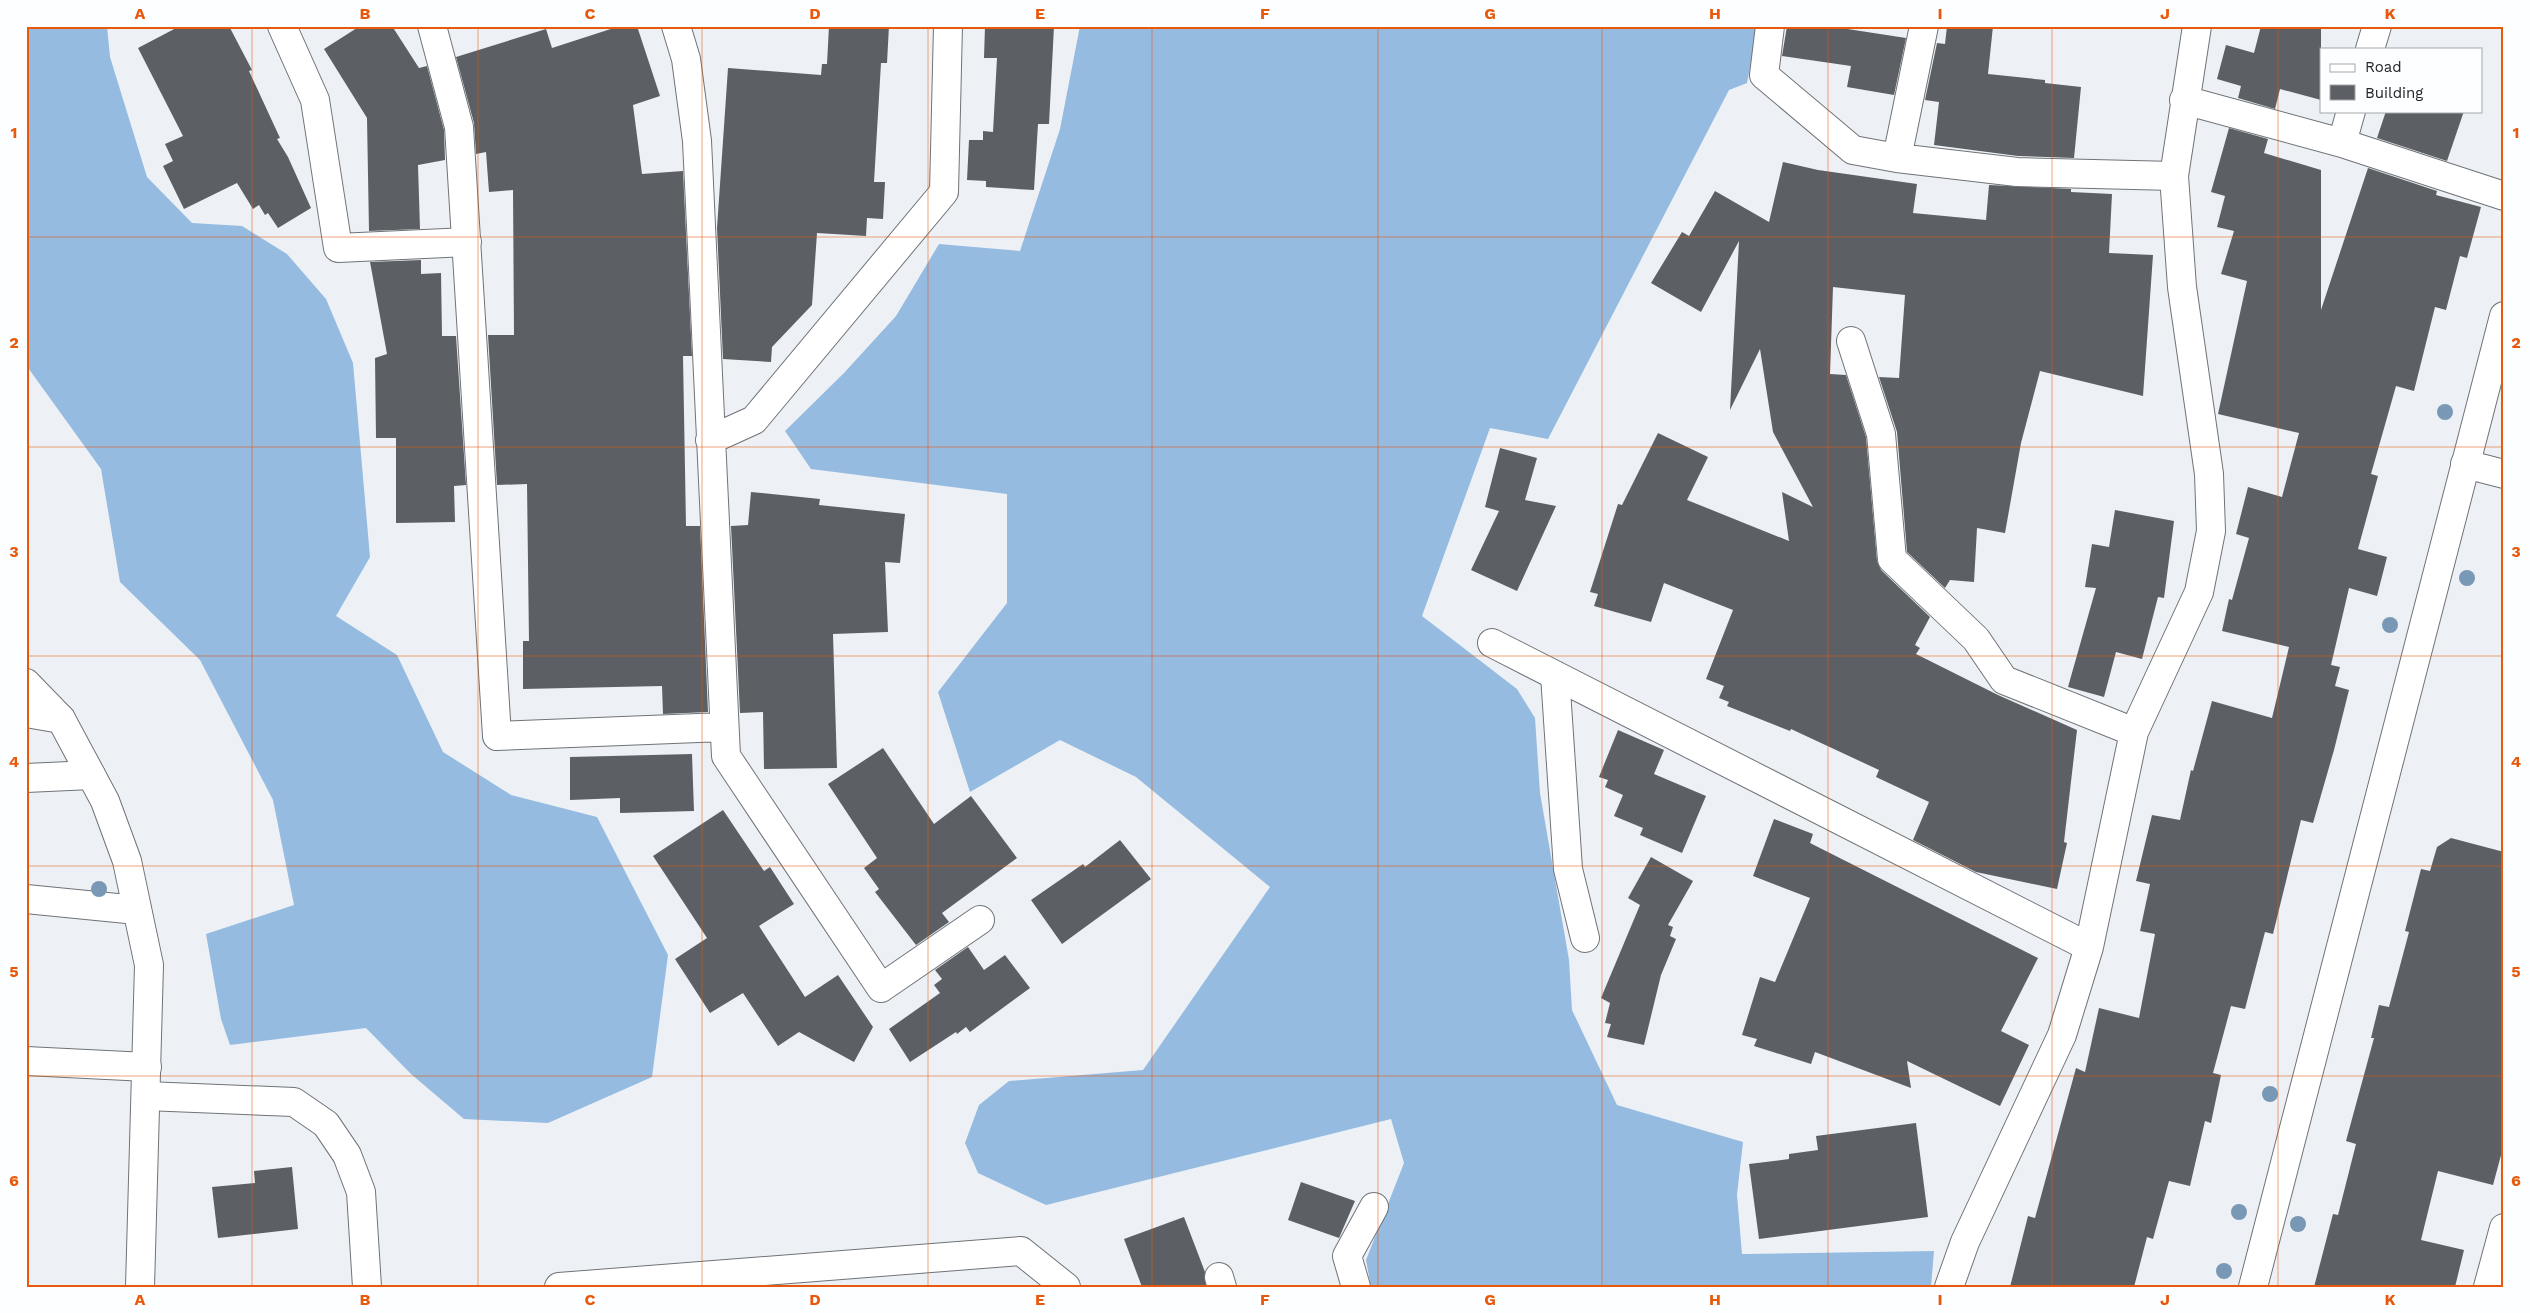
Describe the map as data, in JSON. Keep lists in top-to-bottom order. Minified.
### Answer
{"legend":["Road","Building"],"grid":{"columns":["A","B","C","D","E","F","G","H","I","J","K"],"rows":["1","2","3","4","5","6"]}}
